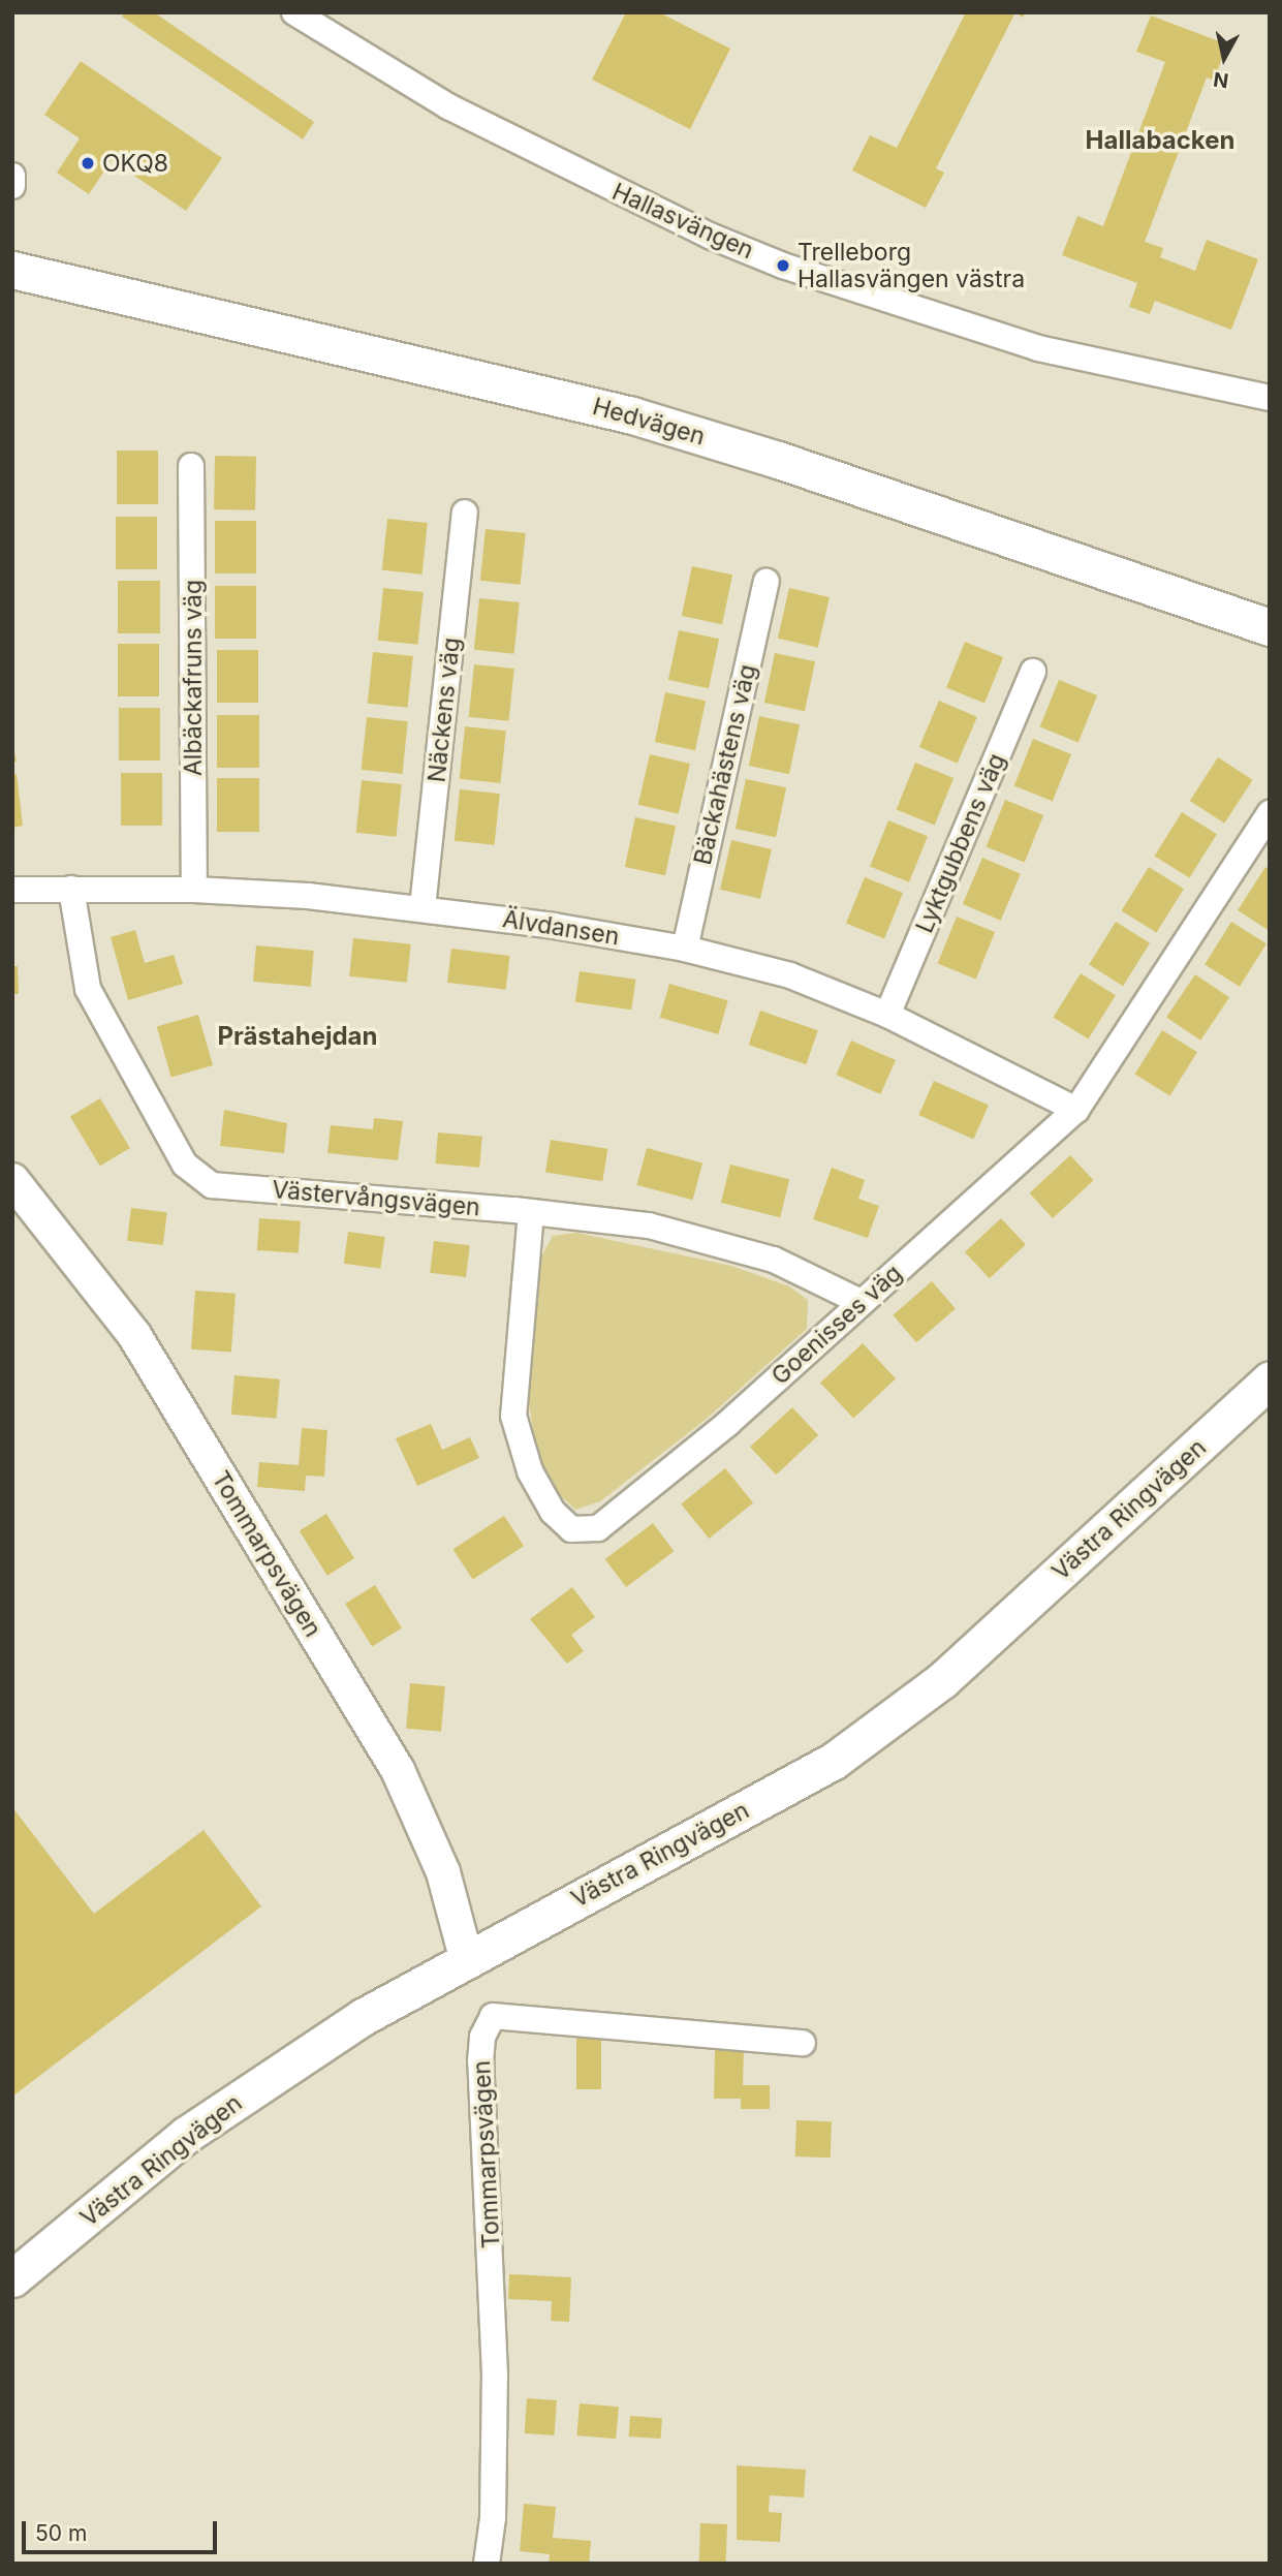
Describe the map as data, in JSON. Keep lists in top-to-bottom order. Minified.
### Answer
{"streets":{"main road":["Hedvägen","Västra Ringvägen"],"street":["Hallasvängen","Albäckafruns väg","Näckens väg","Bäckahästens väg","Lyktgubbens väg","Älvdansen","Västervångsvägen","Goenisses väg","Tommarpsvägen"]},"crossings":[["Albäckafruns väg","Älvdansen"],["Näckens väg","Älvdansen"],["Bäckahästens väg","Älvdansen"],["Lyktgubbens väg","Älvdansen"],["Älvdansen","Västervångsvägen"],["Älvdansen","Goenisses väg"],["Västervångsvägen","Goenisses väg"],["Västra Ringvägen","Tommarpsvägen"]],"districts":["Hallabacken","Prästahejdan"],"places":["OKQ8","Trelleborg Hallasvängen västra"],"scale_bar":"50 m","north":"bottom"}
